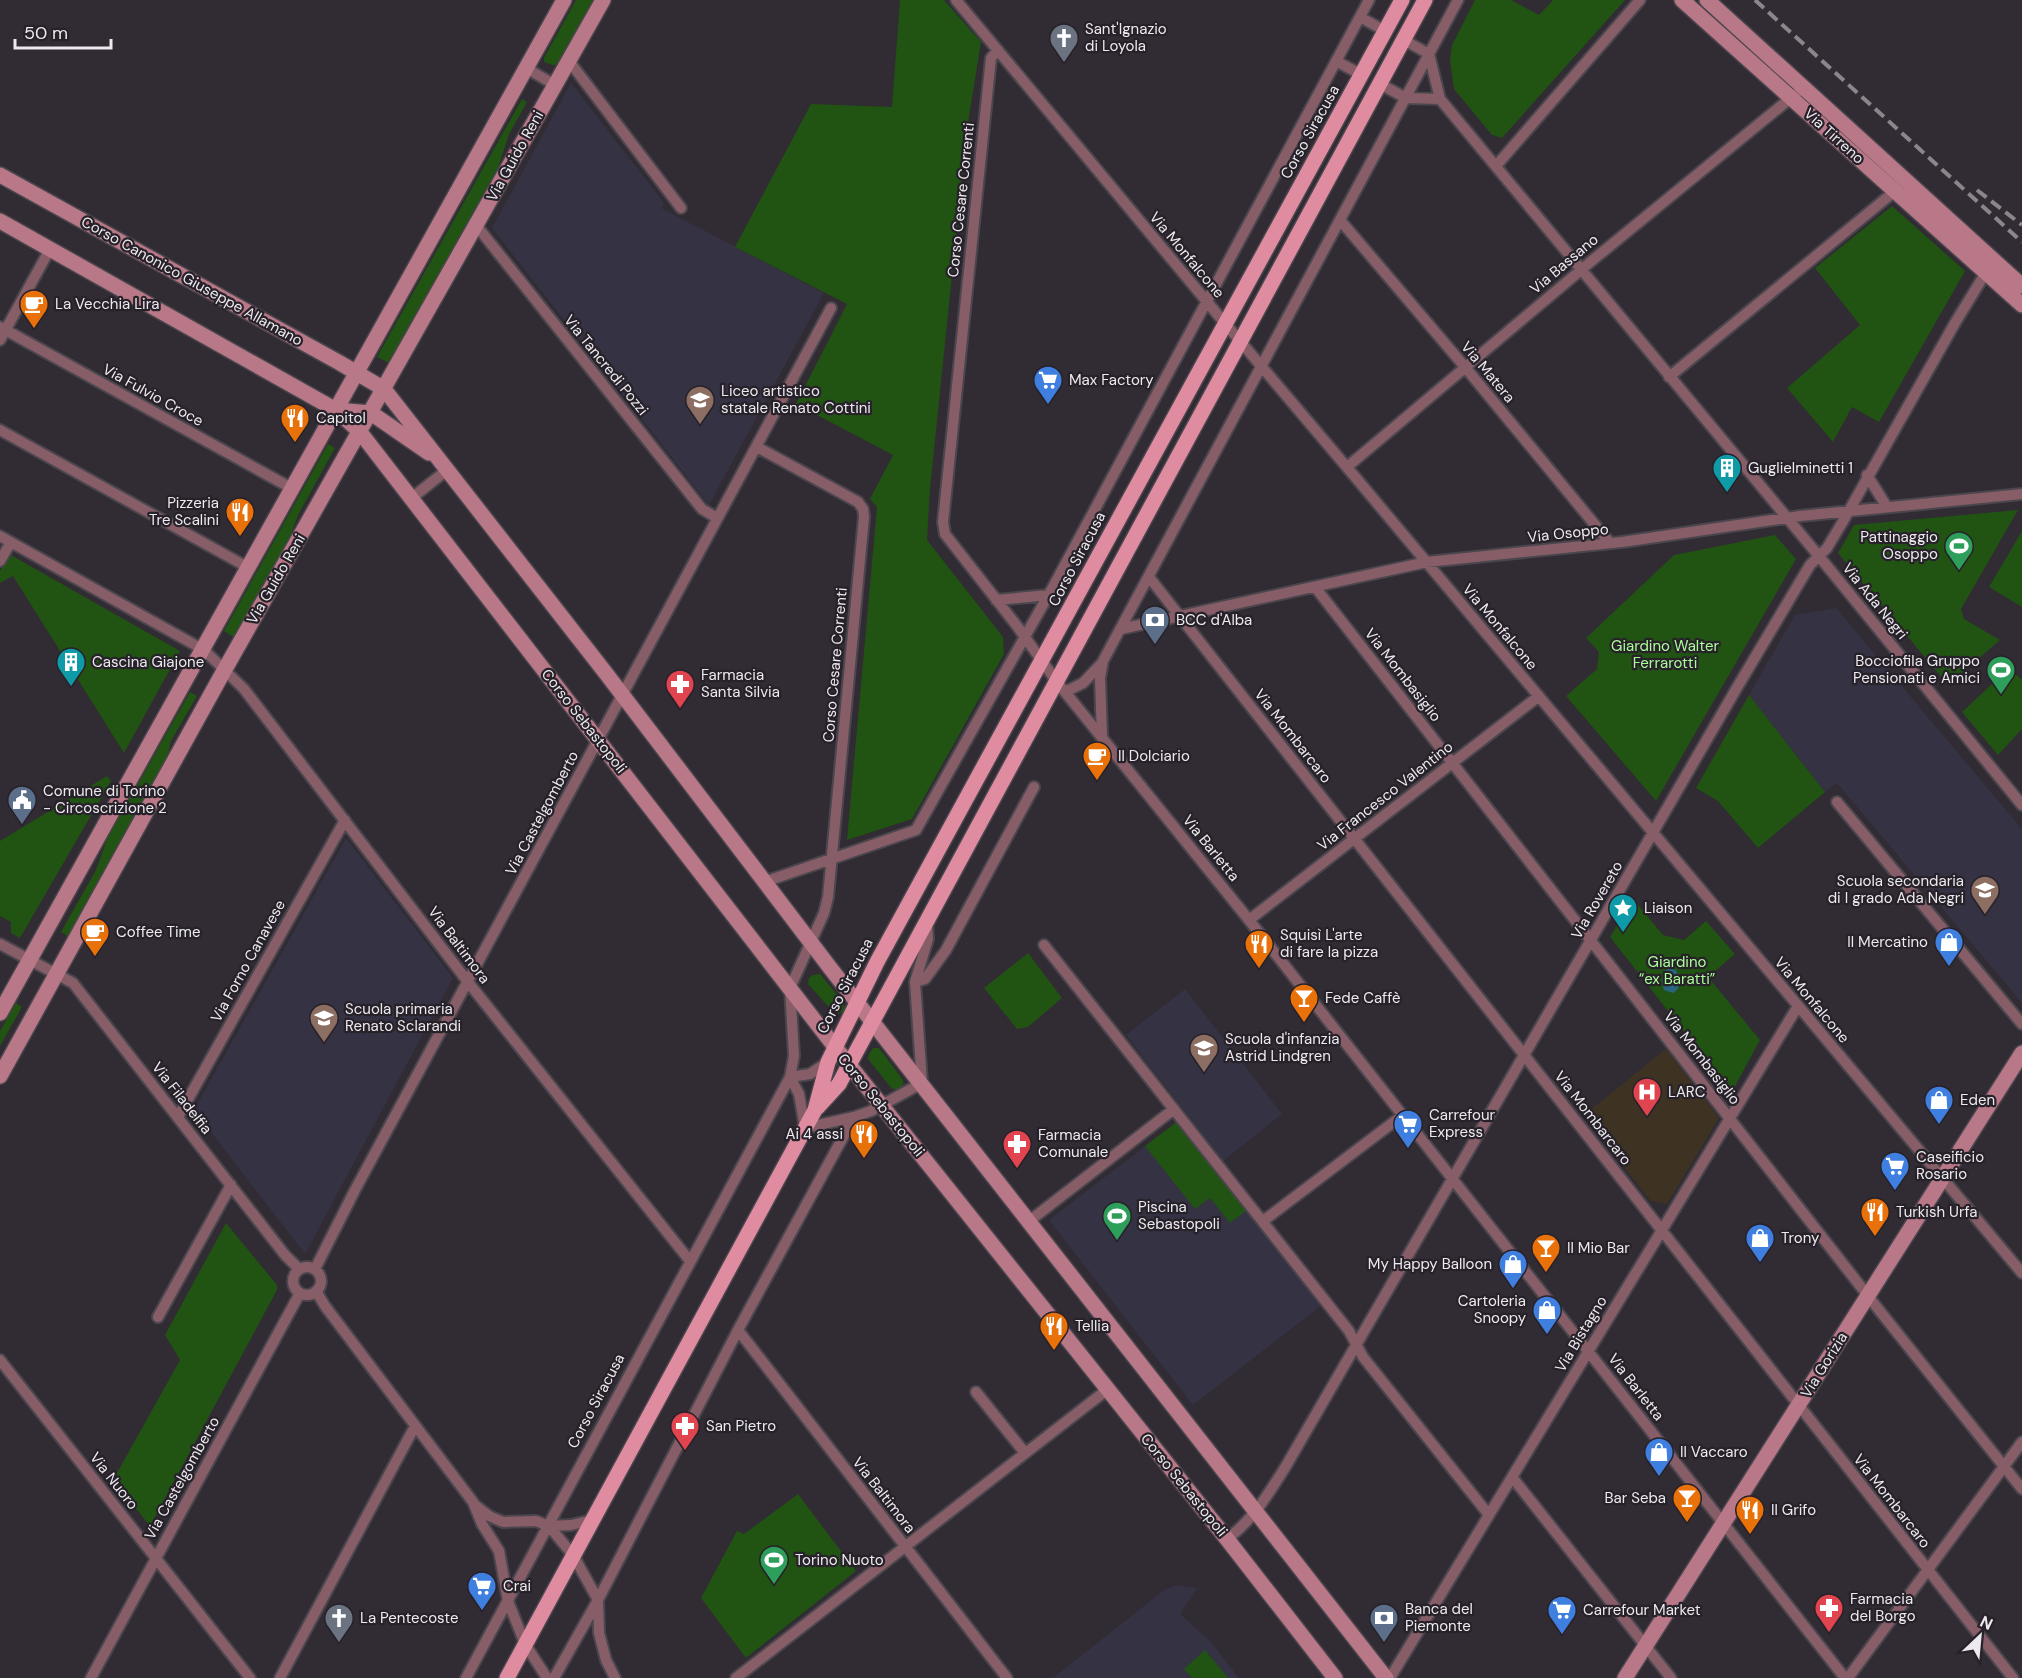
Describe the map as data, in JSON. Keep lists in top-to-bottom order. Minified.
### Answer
{"streets":{"main road":["Corso Siracusa","Via Tirreno","Via Guido Reni","Corso Canonico Giuseppe Allamano","Corso Sebastopoli","Via Gorizia"],"street":["Corso Cesare Correnti","Via Monfalcone","Via Bassano","Via Tancredi Pozzi","Via Matera","Via Fulvio Croce","Via Osoppo","Via Ada Negri","Via Mombasiglio","Via Mombarcaro","Via Francesco Valentino","Via Castelgomberto","Via Barletta","Via Rovereto","Via Baltimora","Via Forno Canavese","Via Filadelfia","Via Bistagno","Via Nuoro"]},"crossings":[["Corso Siracusa","Corso Cesare Correnti"],["Corso Siracusa","Via Monfalcone"],["Corso Siracusa","Via Matera"],["Corso Siracusa","Via Osoppo"],["Corso Siracusa","Corso Sebastopoli"],["Corso Siracusa","Via Mombarcaro"],["Corso Siracusa","Via Barletta"],["Corso Siracusa","Via Baltimora"],["Via Tirreno","Via Bassano"],["Via Tirreno","Via Rovereto"],["Via Guido Reni","Corso Canonico Giuseppe Allamano"],["Via Guido Reni","Via Tancredi Pozzi"],["Via Guido Reni","Via Fulvio Croce"],["Via Guido Reni","Corso Sebastopoli"],["Via Guido Reni","Via Baltimora"],["Via Guido Reni","Via Filadelfia"],["Corso Cesare Correnti","Via Monfalcone"],["Corso Cesare Correnti","Via Castelgomberto"],["Corso Cesare Correnti","Via Barletta"],["Via Monfalcone","Via Bassano"],["Via Monfalcone","Via Osoppo"],["Via Monfalcone","Via Francesco Valentino"],["Via Monfalcone","Via Rovereto"],["Via Monfalcone","Via Bistagno"],["Via Monfalcone","Via Gorizia"],["Via Bassano","Via Matera"],["Via Bassano","Via Ada Negri"],["Via Tancredi Pozzi","Via Castelgomberto"],["Via Matera","Via Osoppo"],["Via Osoppo","Via Ada Negri"],["Via Osoppo","Via Mombasiglio"],["Via Osoppo","Via Mombarcaro"],["Via Osoppo","Via Rovereto"],["Via Ada Negri","Via Rovereto"],["Via Mombasiglio","Via Francesco Valentino"],["Via Mombasiglio","Via Rovereto"],["Via Mombasiglio","Via Bistagno"],["Via Mombasiglio","Via Gorizia"],["Corso Sebastopoli","Via Castelgomberto"],["Corso Sebastopoli","Via Rovereto"],["Via Mombarcaro","Via Francesco Valentino"],["Via Mombarcaro","Via Rovereto"],["Via Mombarcaro","Via Bistagno"],["Via Mombarcaro","Via Gorizia"],["Via Francesco Valentino","Via Barletta"],["Via Castelgomberto","Via Baltimora"],["Via Castelgomberto","Via Filadelfia"],["Via Castelgomberto","Via Nuoro"],["Via Barletta","Via Rovereto"],["Via Barletta","Via Bistagno"],["Via Barletta","Via Gorizia"],["Via Baltimora","Via Forno Canavese"],["Via Forno Canavese","Via Filadelfia"]],"parks":["Giardino Walter Ferrarotti","Giardino “ex Baratti”"],"places":{"church":["Sant'Ignazio di Loyola","La Pentecoste"],"cafe":["La Vecchia Lira","Il Dolciario","Coffee Time"],"supermarket":["Max Factory","Carrefour Express","Caseificio Rosario","Crai","Carrefour Market"],"school or university":["Liceo artistico statale Renato Cottini","Scuola secondaria di I grado Ada Negri","Scuola primaria Renato Sclarandi","Scuola d'infanzia Astrid Lindgren"],"restaurant":["Capitol","Pizzeria Tre Scalini","Squisì L'arte di fare la pizza","Ai 4 assi","Turkish Urfa","Tellia","Il Grifo"],"building":["Guglielminetti 1","Cascina Giajone"],"sports":["Pattinaggio Osoppo","Bocciofila Gruppo Pensionati e Amici","Piscina Sebastopoli","Torino Nuoto"],"bank":["BCC d'Alba","Banca del Piemonte"],"pharmacy":["Farmacia Santa Silvia","Farmacia Comunale","San Pietro","Farmacia del Borgo"],"public building":["Comune di Torino - Circoscrizione 2"],"place":["Liaison"],"shop":["Il Mercatino","Eden","Trony","My Happy Balloon","Cartoleria Snoopy","Il Vaccaro"],"bar":["Fede Caffè","Il Mio Bar","Bar Seba"],"hospital":["LARC"]},"scale_bar":"50 m","north":"top right"}
